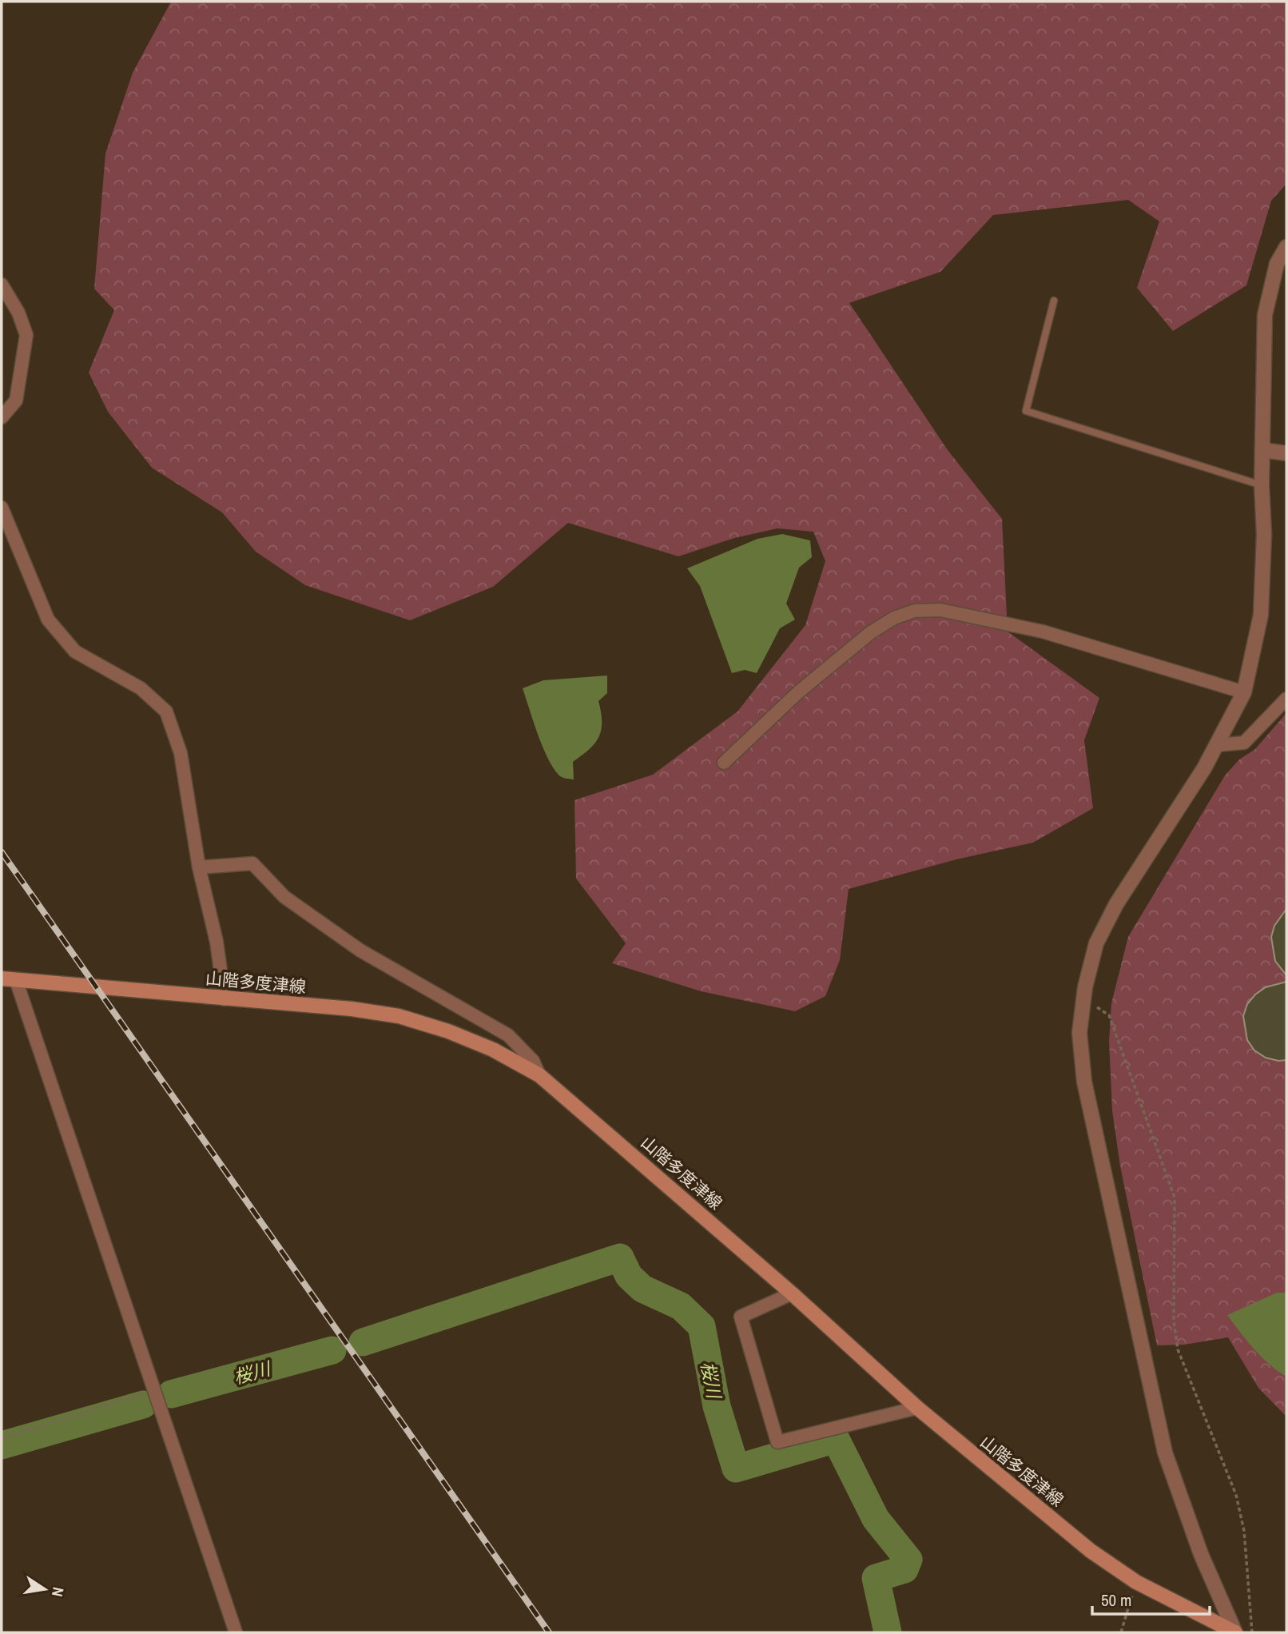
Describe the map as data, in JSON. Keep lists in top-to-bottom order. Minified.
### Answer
{"streets":{"main road":["山階多度津線"]},"water":["桜川"],"scale_bar":"50 m","north":"right"}
